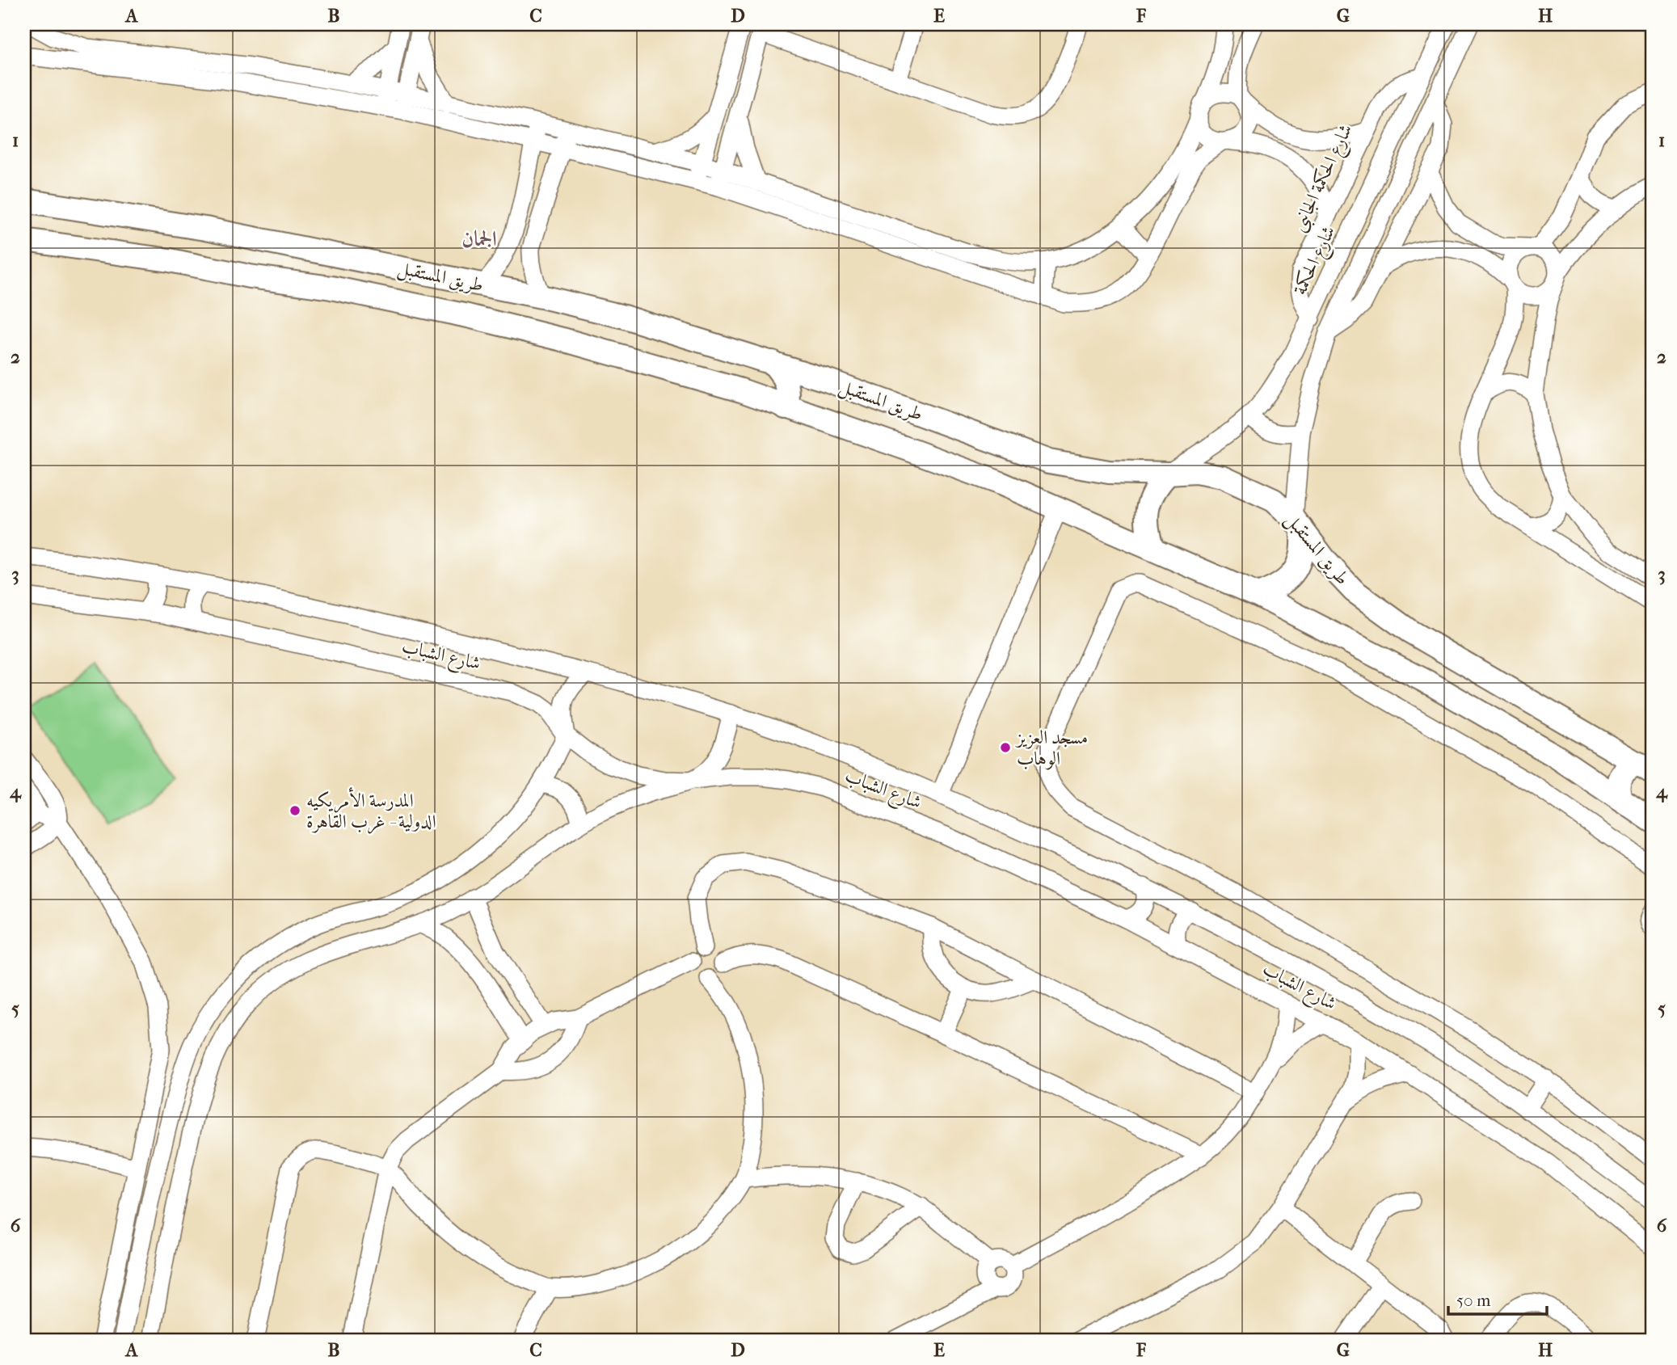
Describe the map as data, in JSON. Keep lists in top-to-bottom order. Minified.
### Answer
{"streets":{"main road":["طريق المستقبل"],"street":["شارع الحكمة الجانبى","شارع الحكمة","شارع الشباب"]},"crossings":[["شارع الحكمة الجانبى","شارع الحكمة"],["شارع الحكمة","طريق المستقبل"]],"districts":["الجمان"],"places":["مسجد العزيز الوهاب","المدرسة الأمريكيه الدولية - غرب القاهرة"],"scale_bar":"50 m","grid":{"columns":["A","B","C","D","E","F","G","H"],"rows":["1","2","3","4","5","6"]}}
